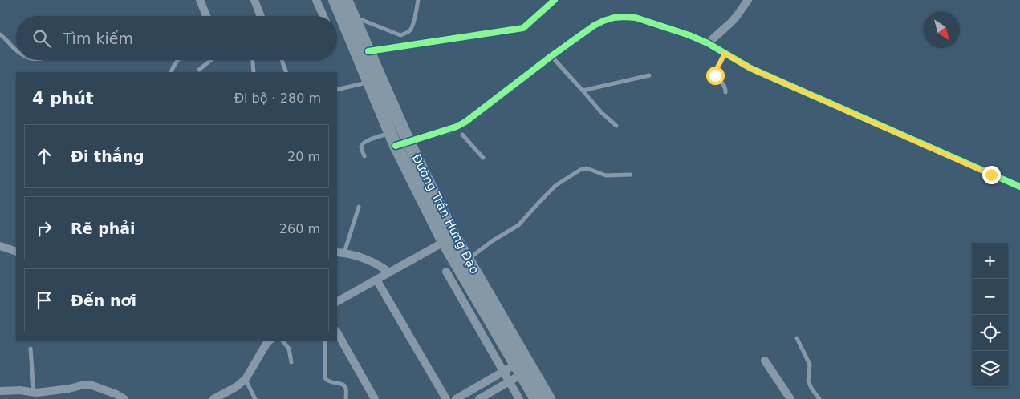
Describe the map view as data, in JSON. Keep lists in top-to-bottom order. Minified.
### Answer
{"streets":{"highway":["Đường Trần Hưng Đạo"]},"north":"bottom right","page":{"search":"Tìm kiếm","heading":["4 phút","Đi bộ · 280 m"],"list":[["Đi thẳng","20 m"],["Rẽ phải","260 m"],"Đến nơi"],"map_buttons":["+","−"]}}
